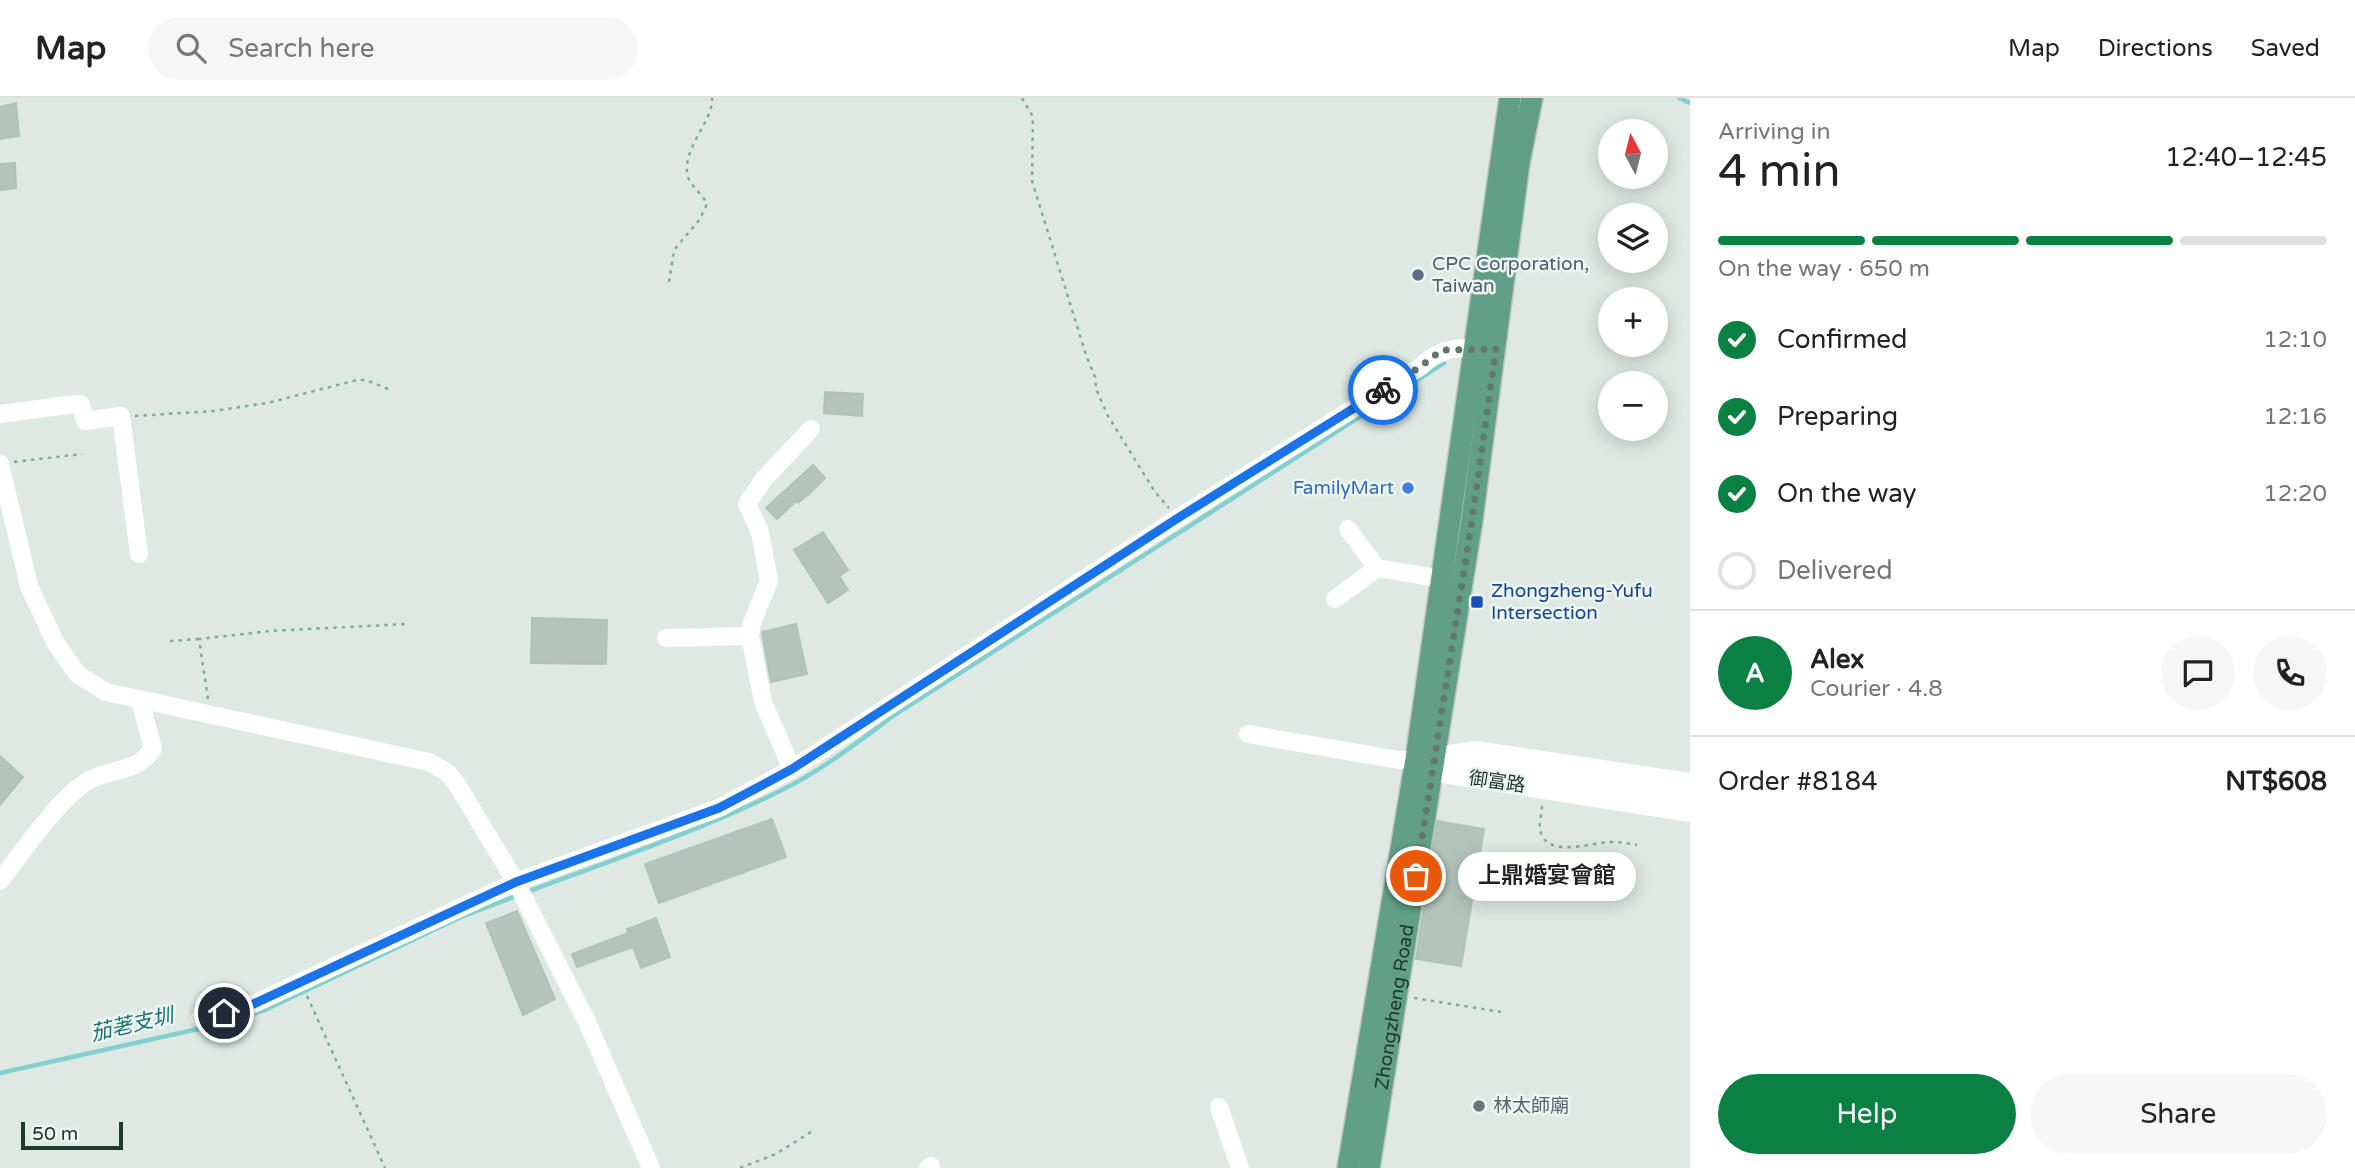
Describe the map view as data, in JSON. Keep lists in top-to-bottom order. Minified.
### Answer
{"streets":{"main road":["Zhongzheng Road"],"street":["御富路"]},"crossings":[["御富路","Zhongzheng Road"]],"water":["茄荖支圳"],"places":{"other":["CPC Corporation, Taiwan","FamilyMart","上鼎婚宴會館","林太師廟"],"transit":["Zhongzheng-Yufu Intersection"]},"scale_bar":"50 m","north":"top","page":{"header":"Map","search":"Search here","nav":["Map","Directions","Saved"],"heading":["4 min","Arriving in","12:40–12:45"],"panel":["Alex","Courier · 4.8","Order #8184","NT$608"],"map_buttons":["+","−"],"bar":"On the way · 650 m","list":[["Confirmed","12:10"],["Preparing","12:16"],["On the way","12:20"],"Delivered"],"round":"A","bubble":"上鼎婚宴會館","buttons":["Help","Share"],"scale":"50 m"}}
